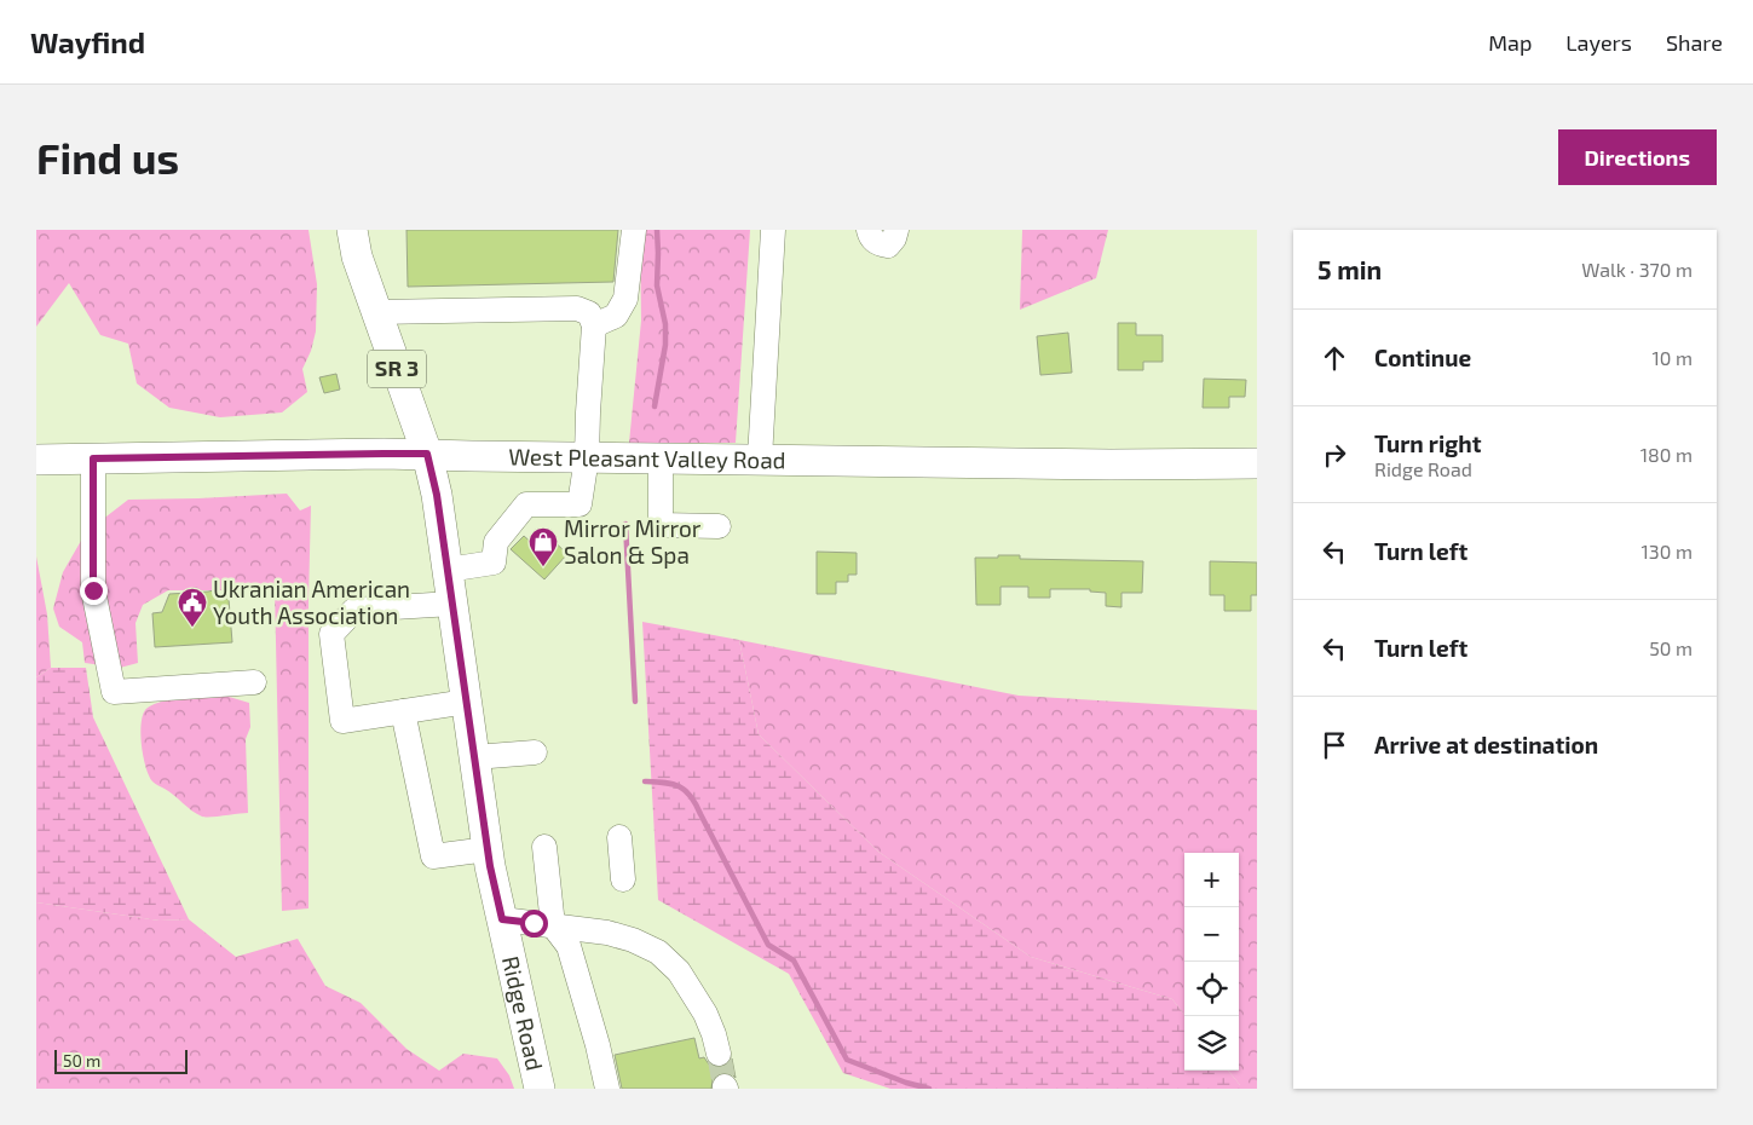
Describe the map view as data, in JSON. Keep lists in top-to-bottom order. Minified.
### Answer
{"streets":{"main road":["SR 3","West Pleasant Valley Road","Ridge Road"]},"crossings":[["West Pleasant Valley Road","Ridge Road"]],"places":{"shop":["Mirror Mirror Salon & Spa"],"public building":["Ukranian American Youth Association"]},"scale_bar":"50 m","page":{"header":"Wayfind","nav":["Map","Layers","Share"],"buttons":"Directions","title":"Find us","heading":["5 min","Walk · 370 m"],"list":[["Continue","10 m"],["Turn right","Ridge Road","180 m"],["Turn left","130 m"],["Turn left","50 m"],"Arrive at destination"],"map_buttons":["+","−"],"scale":"50 m"}}
